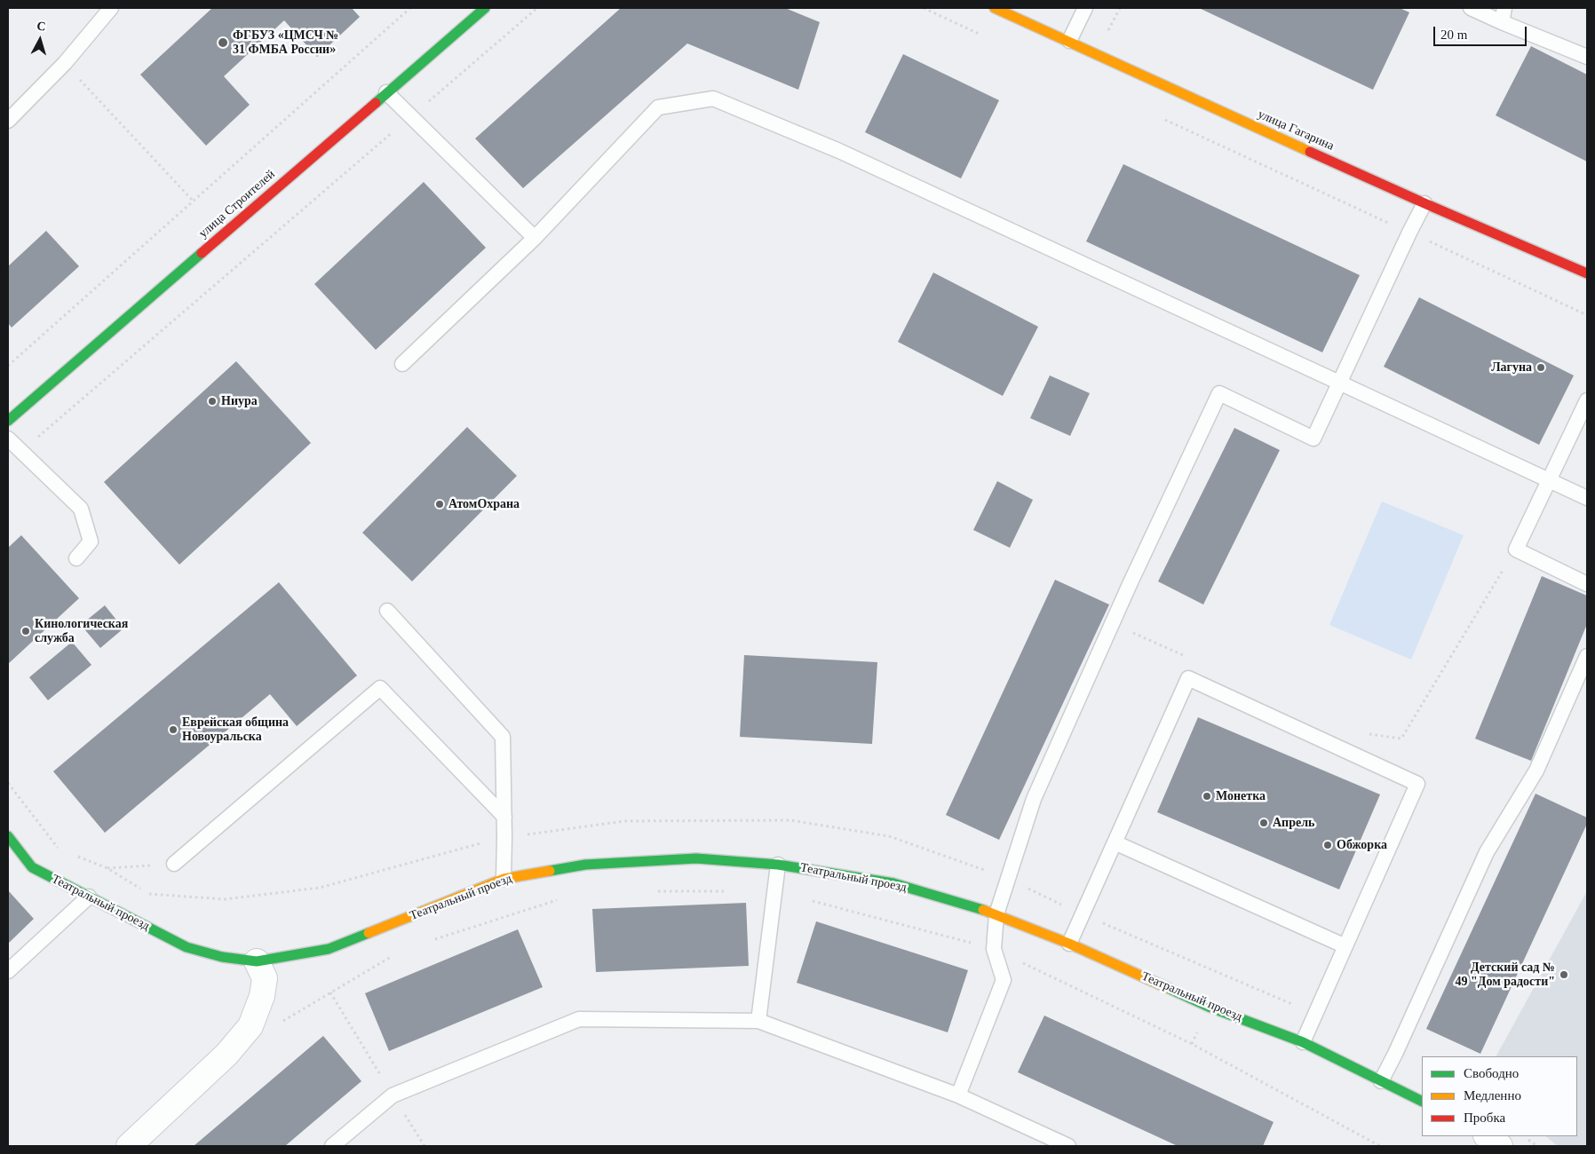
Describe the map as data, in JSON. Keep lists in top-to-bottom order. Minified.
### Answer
{"streets":{"street":["улица Гагарина","улица Строителей","Театральный проезд"]},"places":["ФГБУЗ «ЦМСЧ № 31 ФМБА России»","Лагуна","Ниура","АтомОхрана","Кинологическая служба","Еврейская община Новоуральска","Монетка","Апрель","Обжорка","Детский сад № 49 \"Дом радости\""],"legend":["Свободно","Медленно","Пробка"],"scale_bar":"20 m","north":"top"}
